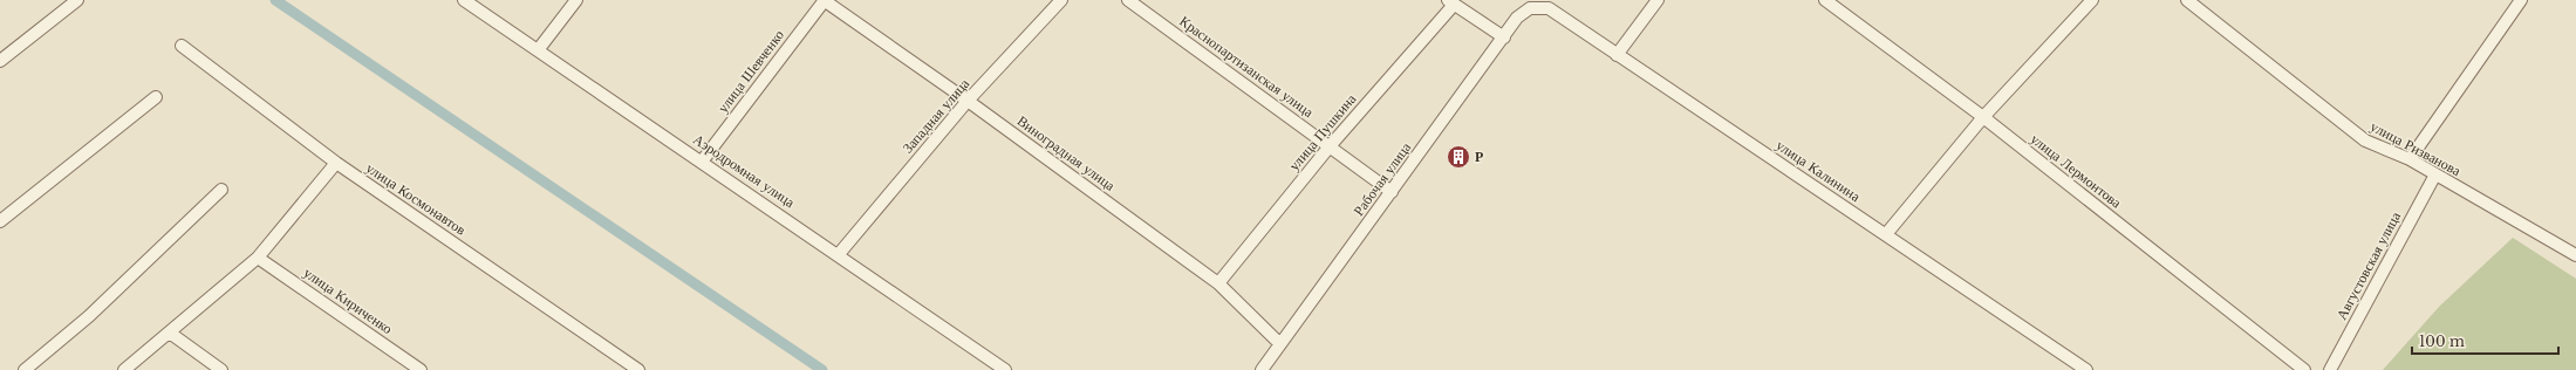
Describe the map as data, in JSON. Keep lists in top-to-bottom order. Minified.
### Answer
{"streets":{"street":["Краснопартизанская улица","улица Шевченко","Западная улица","улица Пушкина","улица Ризванова","Виноградная улица","Аэродромная улица","улица Калинина","улица Лермонтова","Рабочая улица","улица Космонавтов","Августовская улица","улица Кириченко"]},"crossings":[["Краснопартизанская улица","улица Пушкина"],["Краснопартизанская улица","Рабочая улица"],["улица Шевченко","Виноградная улица"],["улица Шевченко","Аэродромная улица"],["Западная улица","Виноградная улица"],["Западная улица","Аэродромная улица"],["улица Пушкина","Виноградная улица"],["улица Ризванова","Августовская улица"],["Виноградная улица","Рабочая улица"],["улица Калинина","Рабочая улица"]],"places":{"building":["Р"]},"scale_bar":"100 m"}
